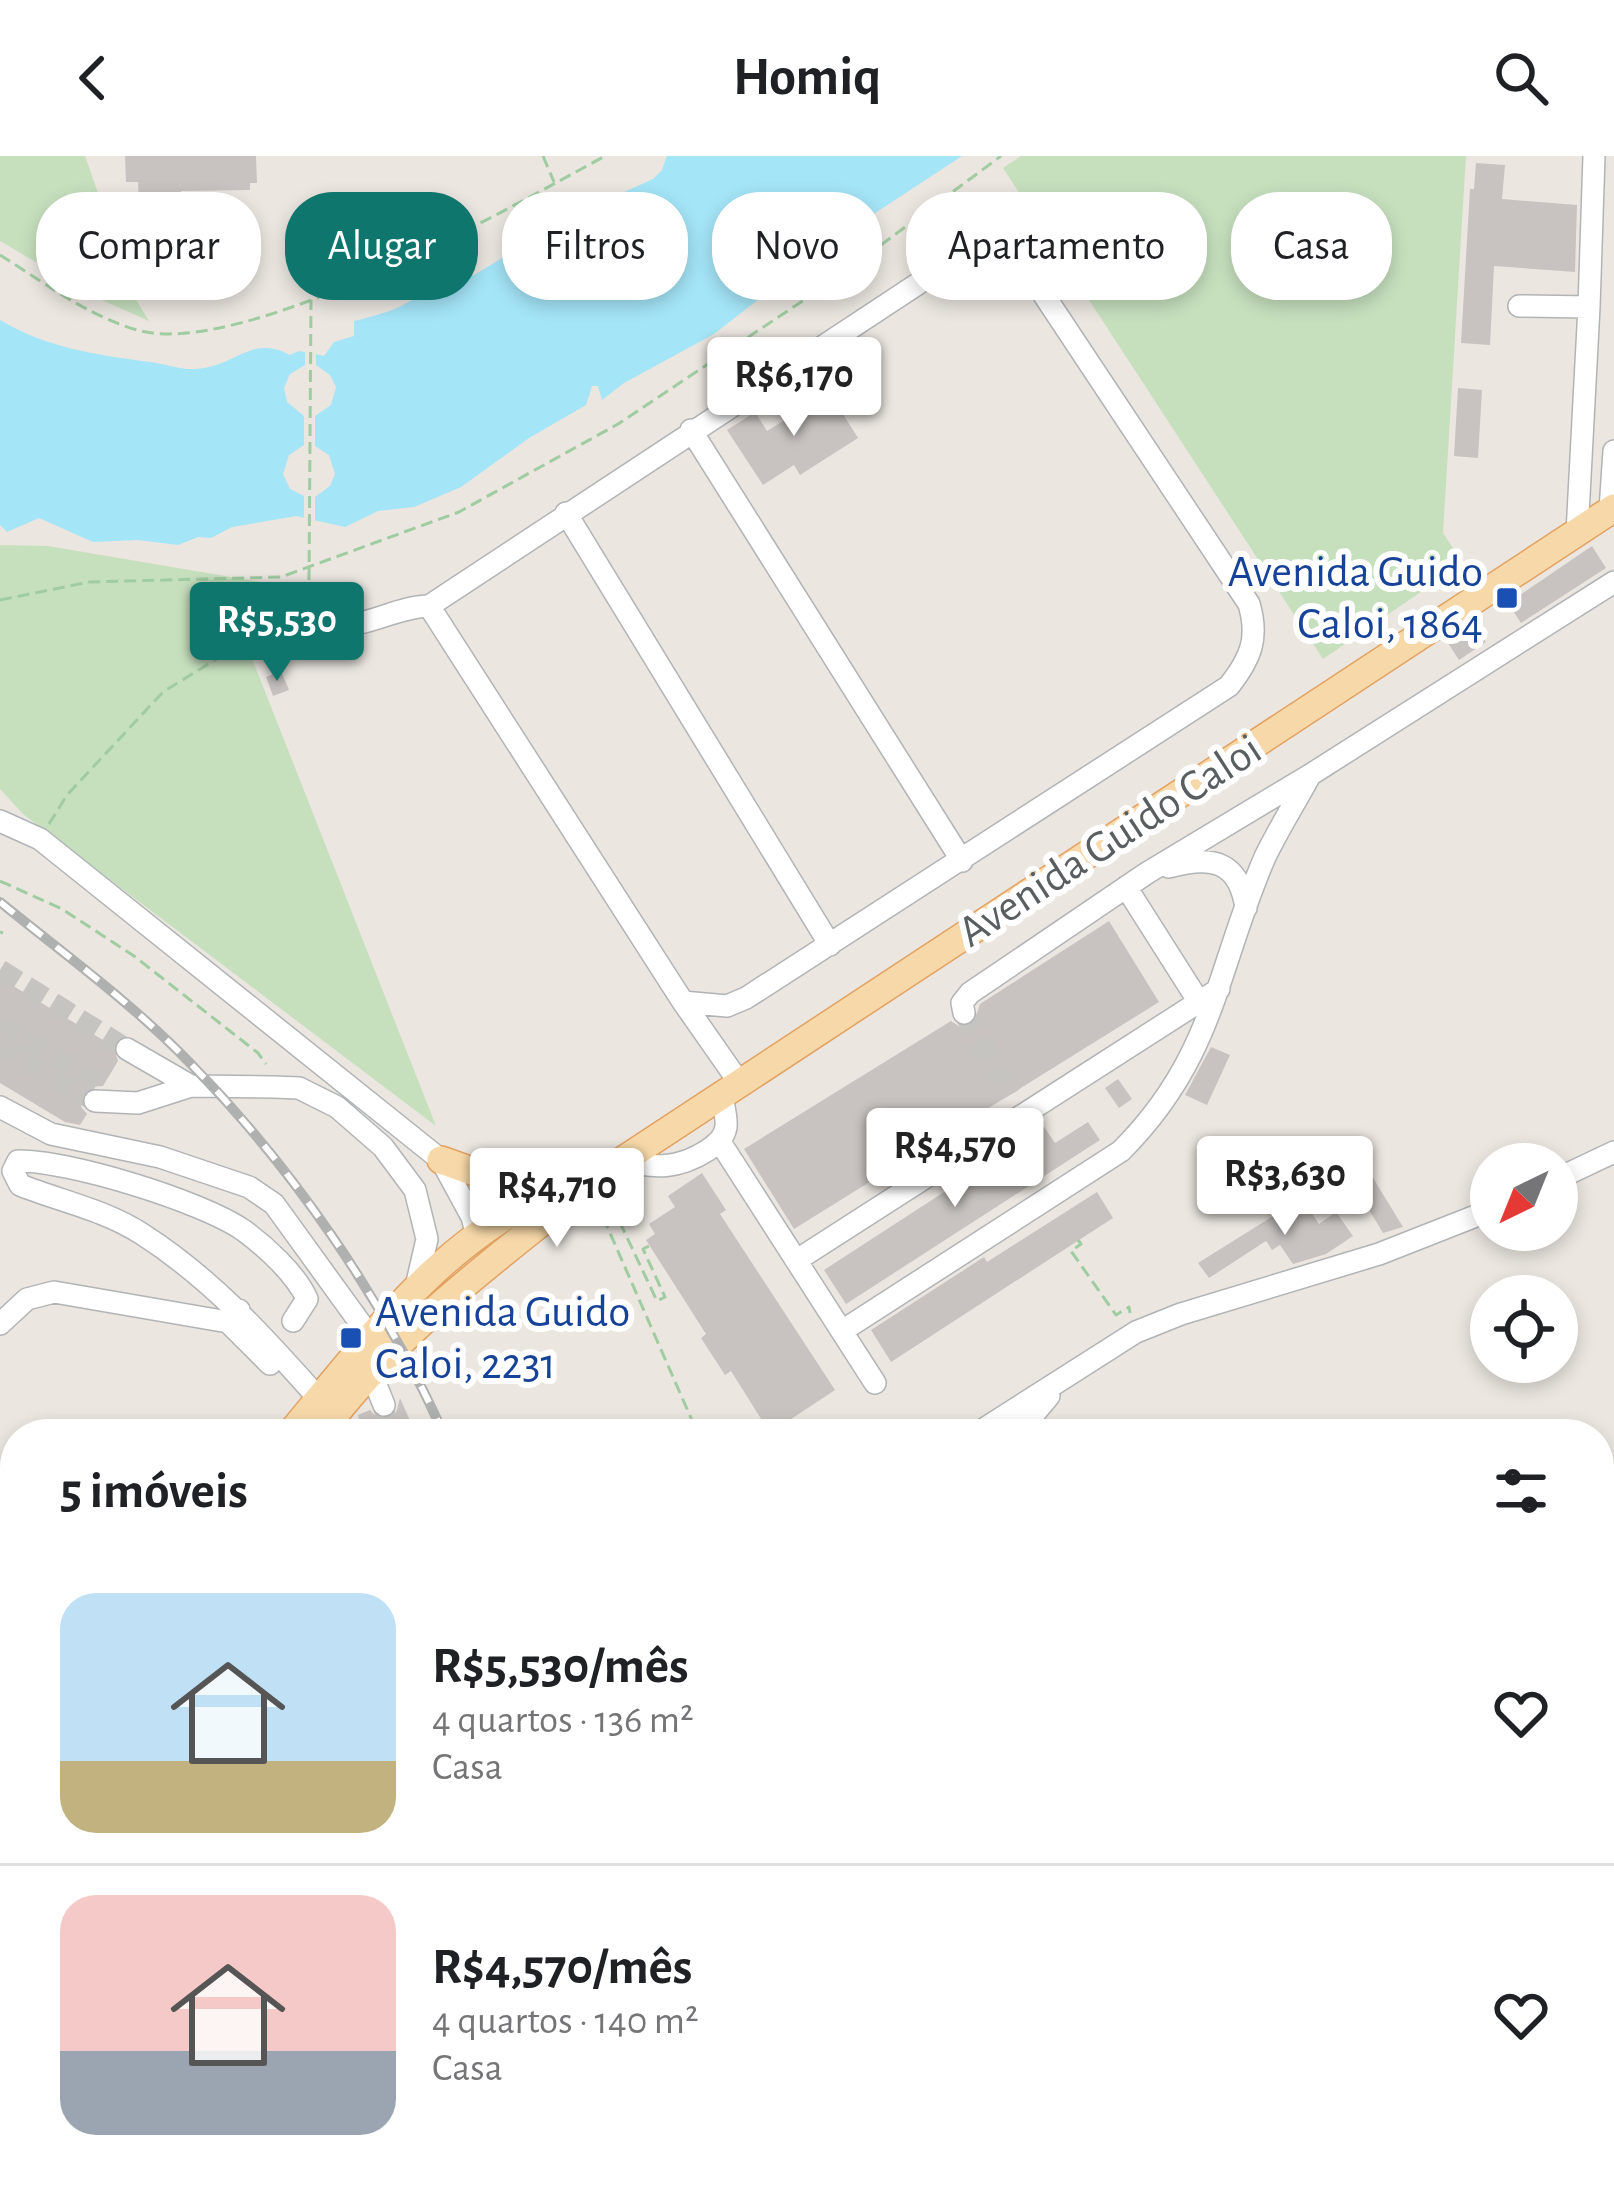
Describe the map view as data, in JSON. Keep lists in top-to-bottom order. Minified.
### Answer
{"streets":{"main road":["Avenida Guido Caloi"]},"places":{"transit":["Avenida Guido Caloi, 1864","Avenida Guido Caloi, 2231"]},"north":"bottom left","page":{"header":"Homiq","chip":["Comprar","Alugar","Filtros","Novo","Apartamento","Casa"],"price":["R$6,170","R$5,530","R$4,570","R$3,630","R$4,710"],"heading":"5 imóveis","list":[{"name":"R$5,530/mês","note":"4 quartos · 136 m² · Casa"},{"name":"R$4,570/mês","note":"4 quartos · 140 m² · Casa"}]}}
